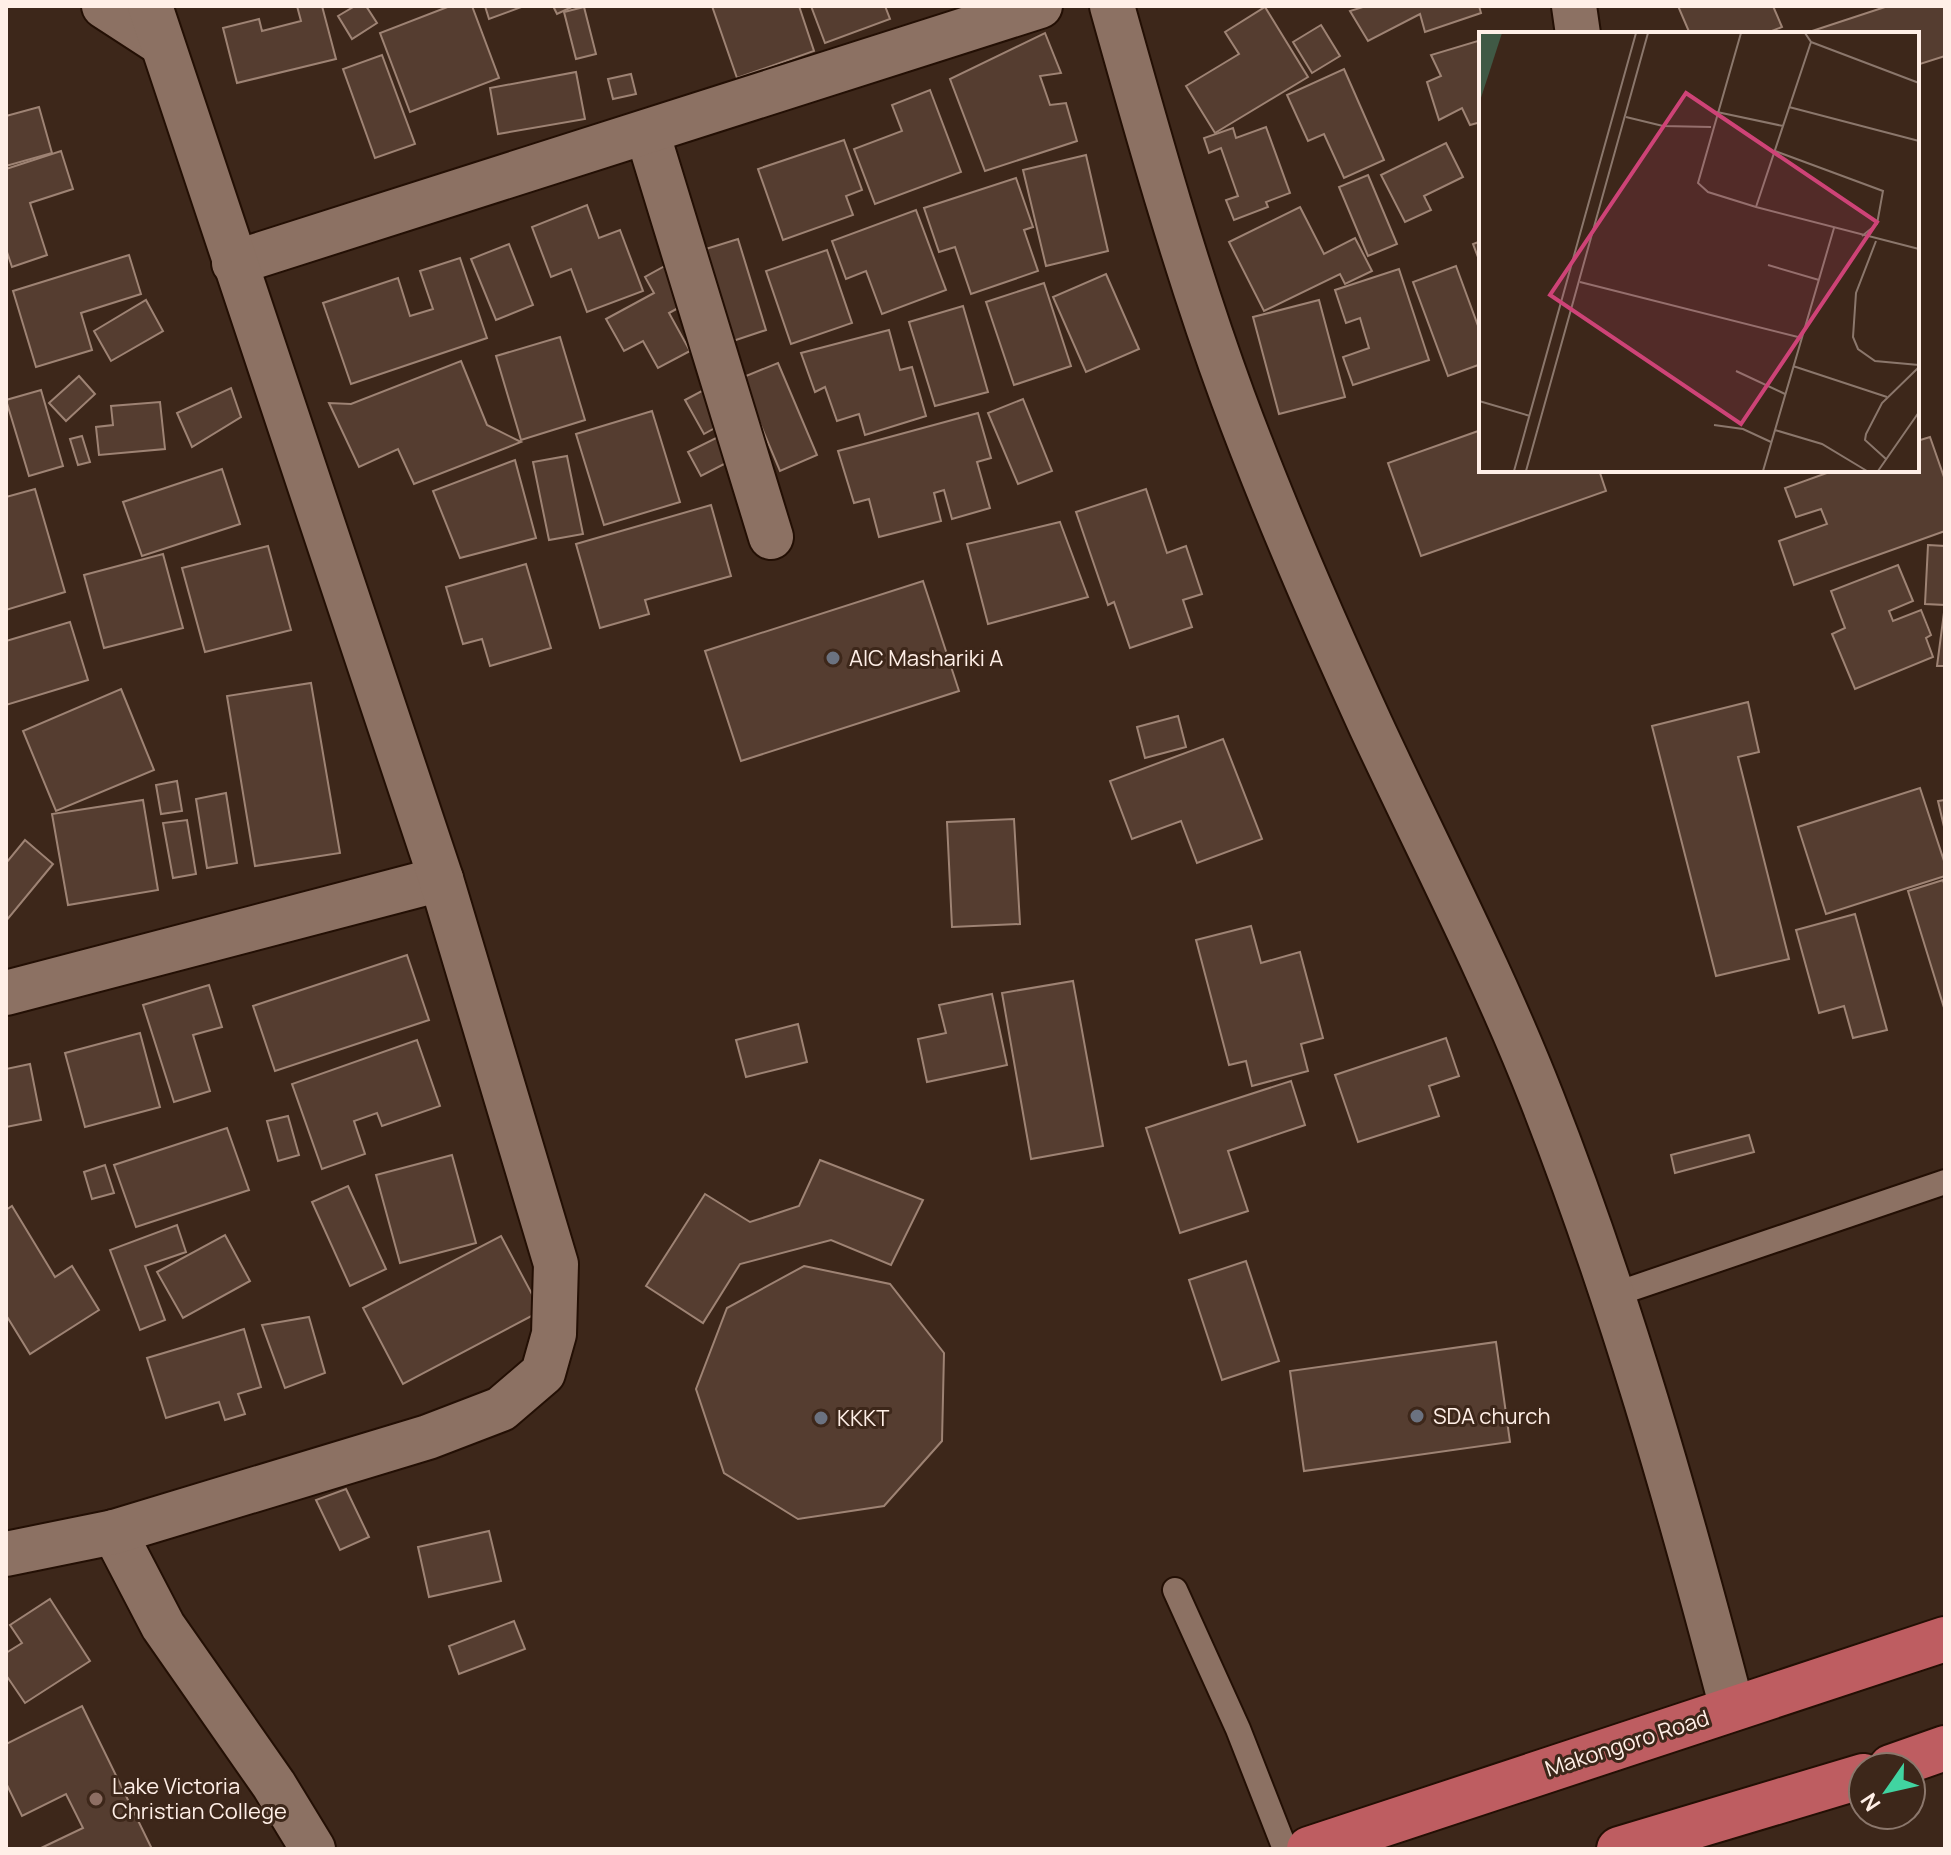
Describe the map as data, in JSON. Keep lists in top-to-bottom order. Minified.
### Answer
{"streets":{"main road":["Makongoro Road"]},"places":["AIC Mashariki A","SDA church","KKKT","Lake Victoria Christian College"],"north":"bottom left"}
